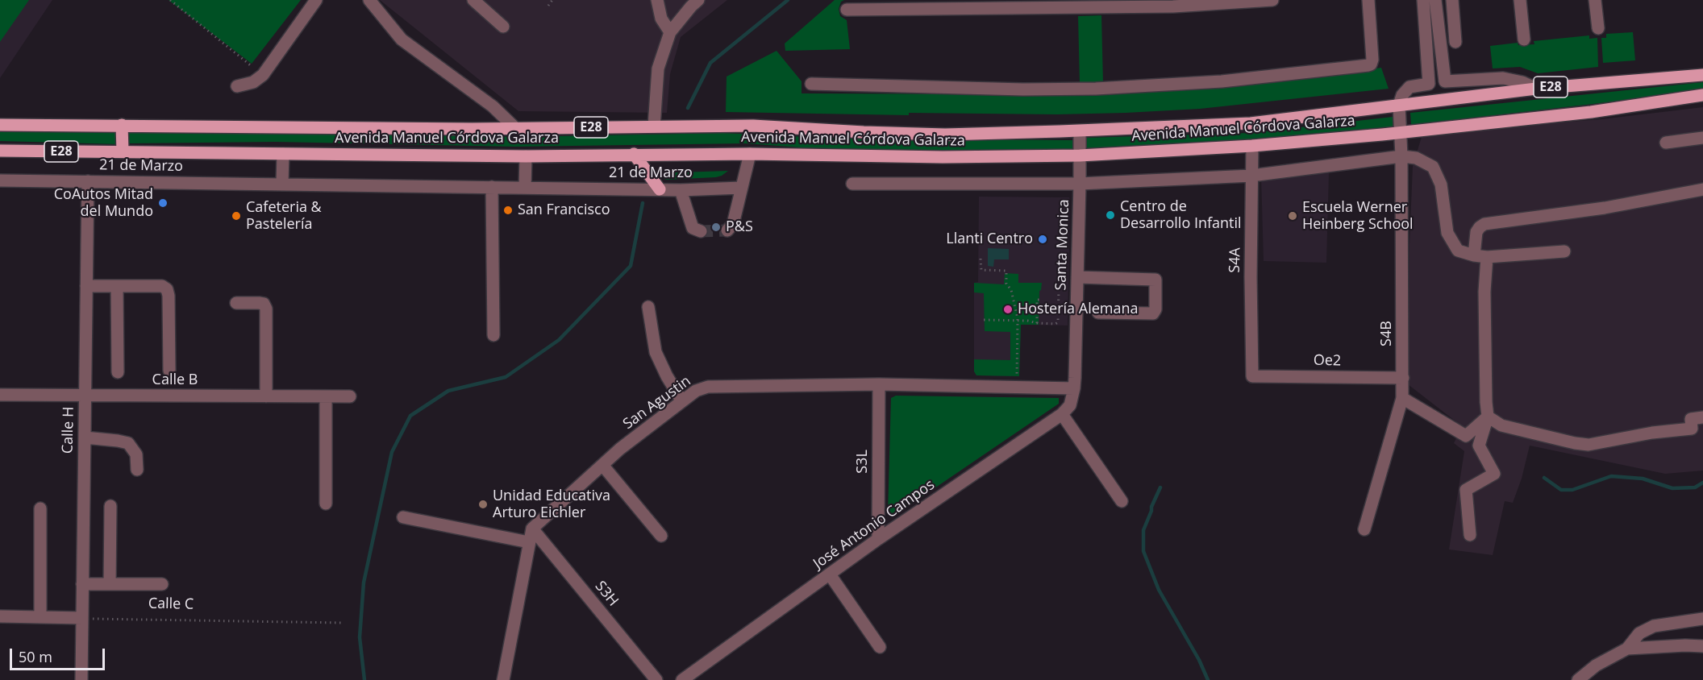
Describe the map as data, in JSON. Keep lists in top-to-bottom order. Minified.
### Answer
{"streets":{"main road":["E28","Avenida Manuel Córdova Galarza"],"street":["21 de Marzo","Santa Monica","S4A","S4B","Oe2","Calle B","San Agustin","Calle H","S3L","José Antonio Campos","S3H"],"path":["Calle C"]},"crossings":[["Avenida Manuel Córdova Galarza","Santa Monica"],["Avenida Manuel Córdova Galarza","S4A"],["Avenida Manuel Córdova Galarza","S4B"],["21 de Marzo","Calle H"],["Santa Monica","San Agustin"],["Santa Monica","José Antonio Campos"],["S4A","Oe2"],["S4B","Oe2"],["Calle B","Calle H"],["San Agustin","S3L"],["San Agustin","José Antonio Campos"],["San Agustin","S3H"],["Calle H","Calle C"],["S3L","José Antonio Campos"]],"places":["CoAutos Mitad del Mundo","San Francisco","Centro de Desarrollo Infantil","Cafeteria & Pastelería","Escuela Werner Heinberg School","P&S","Llanti Centro","Hostería Alemana","Unidad Educativa Arturo Eichler"],"scale_bar":"50 m"}
